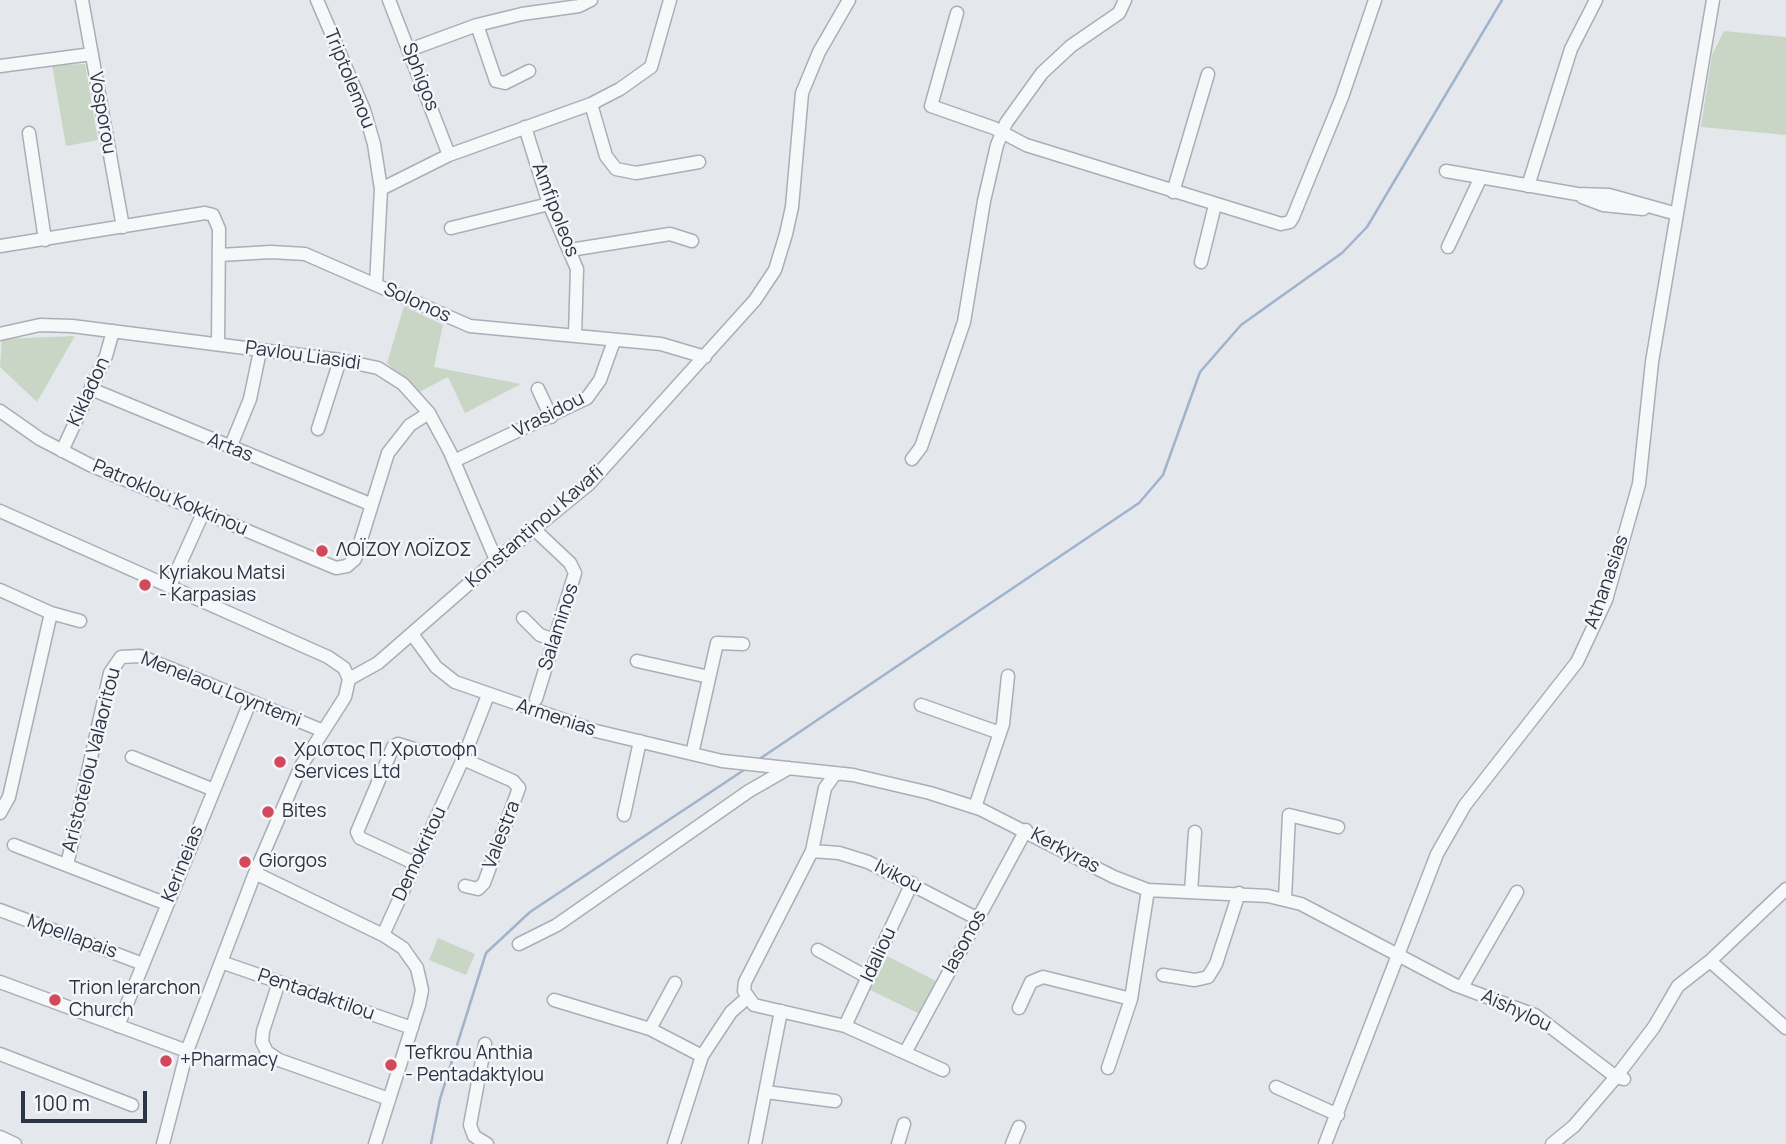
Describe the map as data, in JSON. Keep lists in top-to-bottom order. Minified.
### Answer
{"streets":{"street":["Sphigos","Triptolemou","Vosporou","Amfipoleos","Solonos","Pavlou Liasidi","Kikladon","Vrasidou","Artas","Patroklou Kokkinou","Konstantinou Kavafi","Athanasias","Salaminos","Menelaou Loyntemi","Armenias","Aristotelou Valaoritou","Valestra","Kerkyras","Demokritou","Kerineias","Ivikou","Mpellapais","Iasonos","Idaliou","Pentadaktilou","Aishylou"]},"crossings":[["Triptolemou","Solonos"],["Amfipoleos","Solonos"],["Solonos","Vrasidou"],["Solonos","Konstantinou Kavafi"],["Pavlou Liasidi","Kikladon"],["Pavlou Liasidi","Vrasidou"],["Pavlou Liasidi","Konstantinou Kavafi"],["Kikladon","Artas"],["Kikladon","Patroklou Kokkinou"],["Artas","Patroklou Kokkinou"],["Konstantinou Kavafi","Salaminos"],["Konstantinou Kavafi","Armenias"],["Athanasias","Kerkyras"],["Athanasias","Aishylou"],["Menelaou Loyntemi","Aristotelou Valaoritou"],["Menelaou Loyntemi","Kerineias"],["Armenias","Kerkyras"],["Armenias","Demokritou"],["Valestra","Demokritou"],["Kerkyras","Iasonos"],["Kerkyras","Aishylou"],["Kerineias","Mpellapais"],["Ivikou","Iasonos"],["Ivikou","Idaliou"]],"places":["ΛΟΪΖΟΥ ΛΟΪΖΟΣ","Kyriakou Matsi - Karpasias","Χριστος Π. Χριστοφη Services Ltd","Bites","Giorgos","Trion Ierarchon Church","+Pharmacy","Tefkrou Anthia - Pentadaktylou"],"scale_bar":"100 m"}
